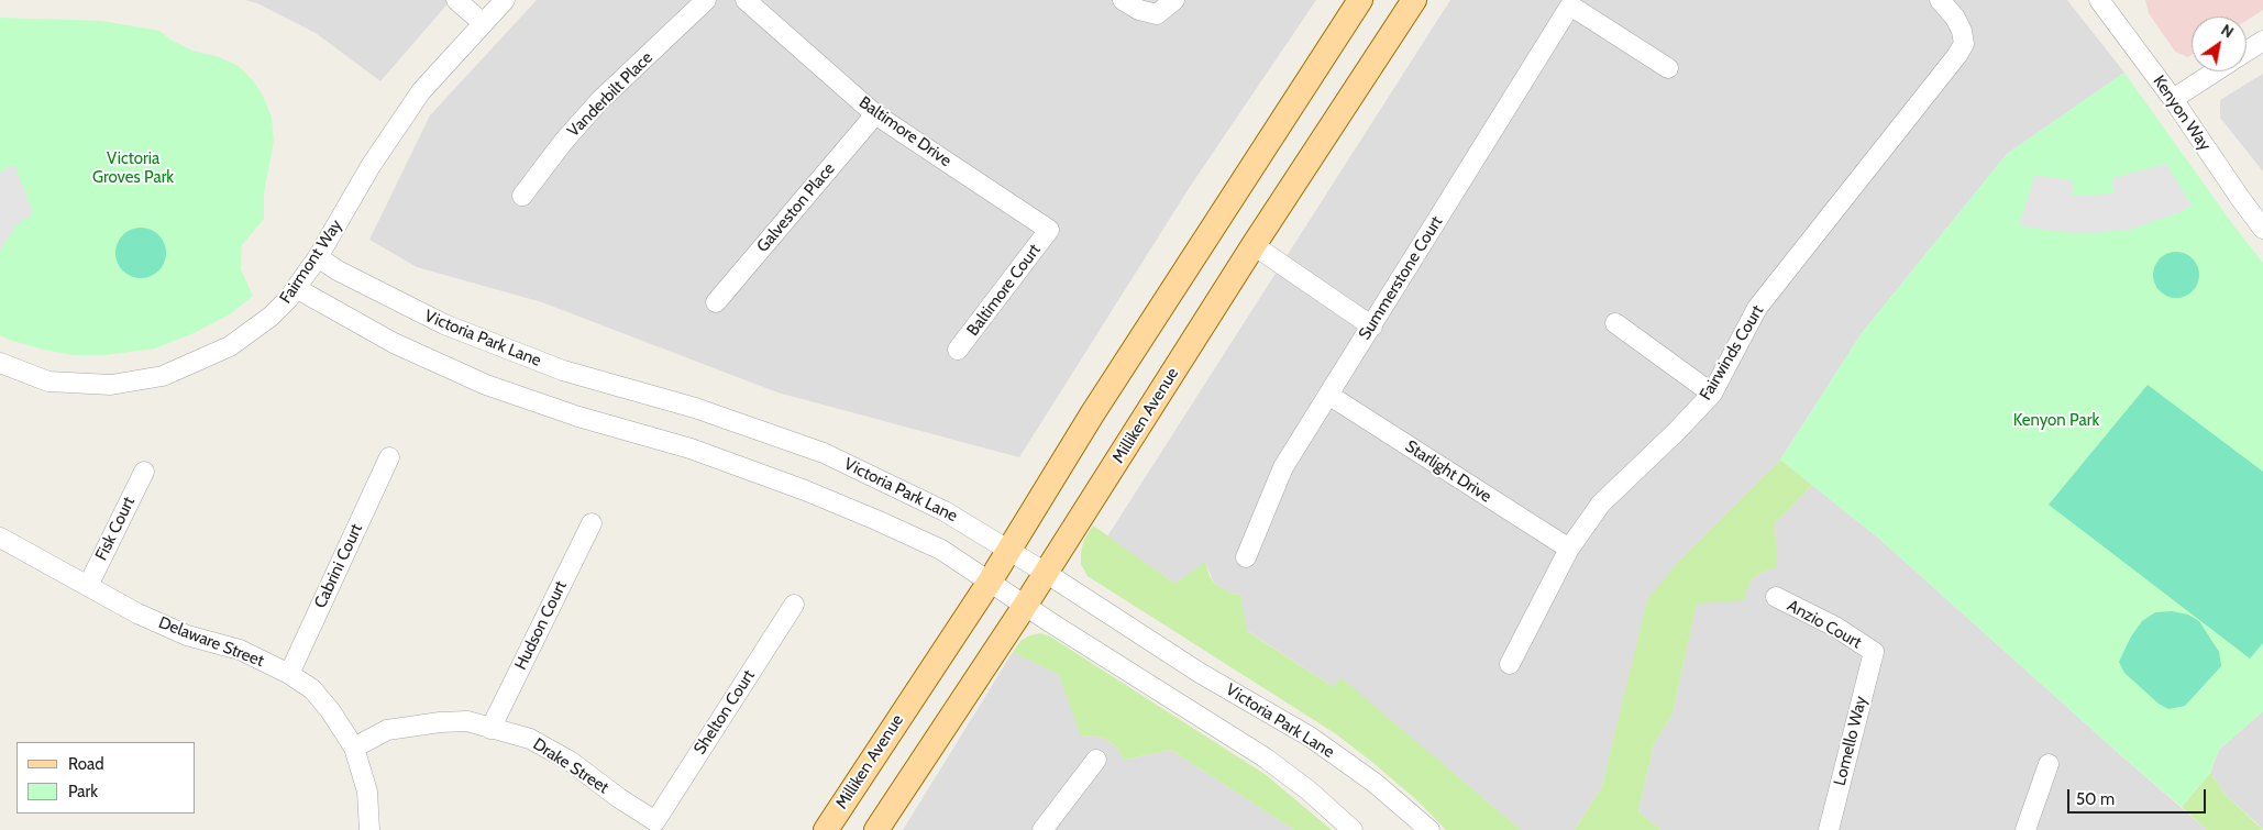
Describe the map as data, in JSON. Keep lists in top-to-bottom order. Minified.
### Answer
{"streets":{"main road":["Milliken Avenue"],"street":["Vanderbilt Place","Kenyon Way","Baltimore Drive","Galveston Place","Fairmont Way","Summerstone Court","Baltimore Court","Victoria Park Lane","Fairwinds Court","Starlight Drive","Fisk Court","Cabrini Court","Anzio Court","Hudson Court","Delaware Street","Shelton Court","Lomello Way","Drake Street"]},"crossings":[["Baltimore Drive","Galveston Place"],["Baltimore Drive","Baltimore Court"],["Fairmont Way","Victoria Park Lane"],["Summerstone Court","Starlight Drive"],["Victoria Park Lane","Milliken Avenue"],["Fairwinds Court","Starlight Drive"],["Fisk Court","Delaware Street"],["Cabrini Court","Delaware Street"],["Anzio Court","Lomello Way"],["Hudson Court","Drake Street"],["Delaware Street","Drake Street"],["Shelton Court","Drake Street"]],"parks":["Victoria Groves Park","Kenyon Park"],"legend":["Road","Park"],"scale_bar":"50 m","north":"top right"}
